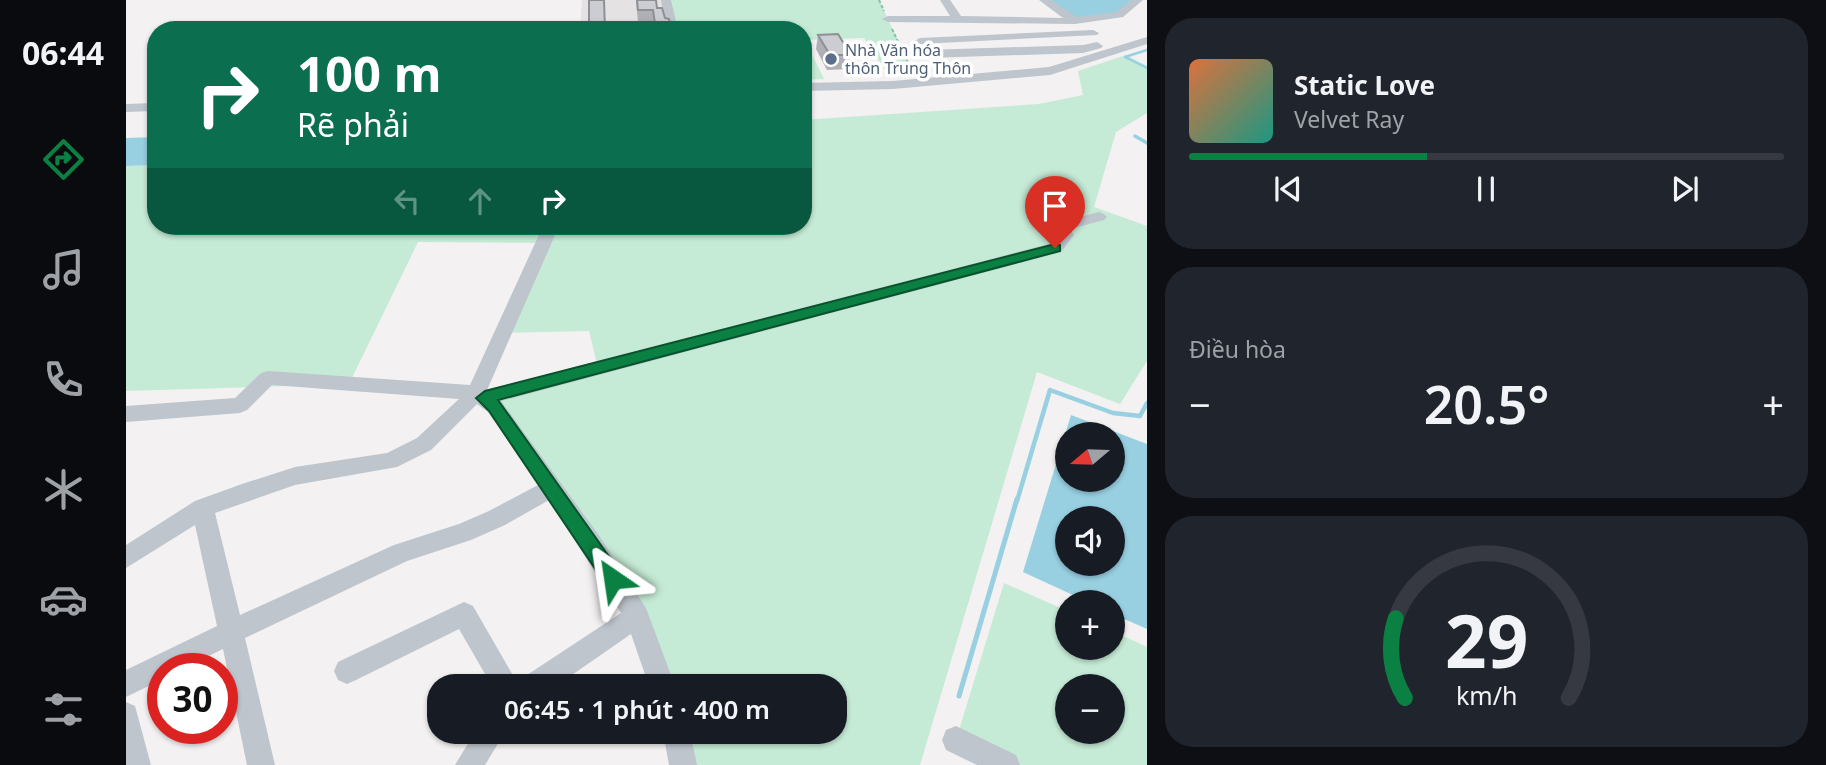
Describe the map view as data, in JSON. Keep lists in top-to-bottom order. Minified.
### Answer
{"places":["Nhà Văn hóa thôn Trung Thôn"],"north":"left","page":{"tabs":"06:44","turn":["100 m","Rẽ phải"],"song":["Static Love","Velvet Ray"],"tile":"Điều hòa","heat":["−","20.5°","+"],"map_buttons":["+","−"],"limit":"30","trip":"06:45 · 1 phút · 400 m","gauge":["29","km/h"]}}
